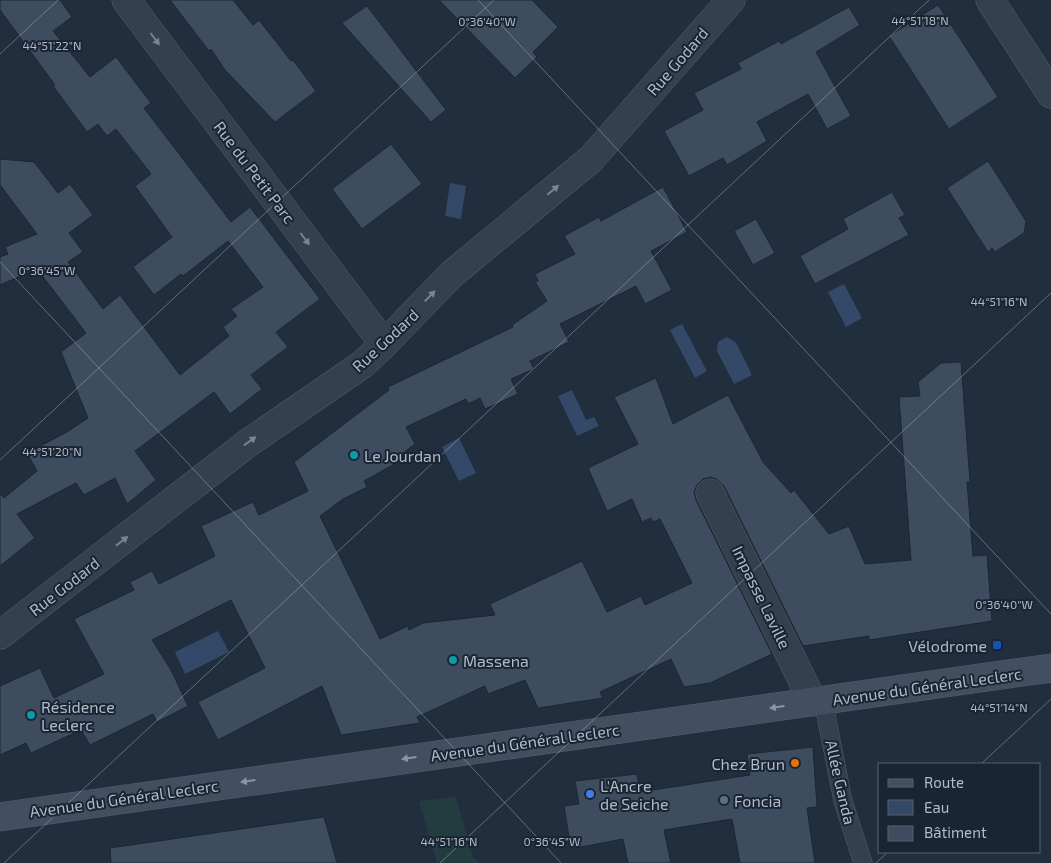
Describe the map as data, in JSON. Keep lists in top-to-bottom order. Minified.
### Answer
{"streets":{"main road":["Avenue du Général Leclerc"],"street":["Rue Godard","Rue du Petit Parc","Impasse Laville"],"lane":["Allée Ganda"]},"crossings":[["Rue Godard","Rue du Petit Parc"],["Impasse Laville","Avenue du Général Leclerc"],["Impasse Laville","Allée Ganda"],["Avenue du Général Leclerc","Allée Ganda"]],"one_way":["Rue Godard","Rue du Petit Parc","Avenue du Général Leclerc"],"places":{"other":["Le Jourdan","Massena","Résidence Leclerc","Chez Brun","L'Ancre de Seiche","Foncia"],"transit":["Vélodrome"]},"legend":["Route","Eau","Bâtiment"],"coordinates":["44°51'18\"N","0°36'40\"W","44°51'22\"N","0°36'45\"W","44°51'16\"N","44°51'20\"N","44°51'14\"N"]}
